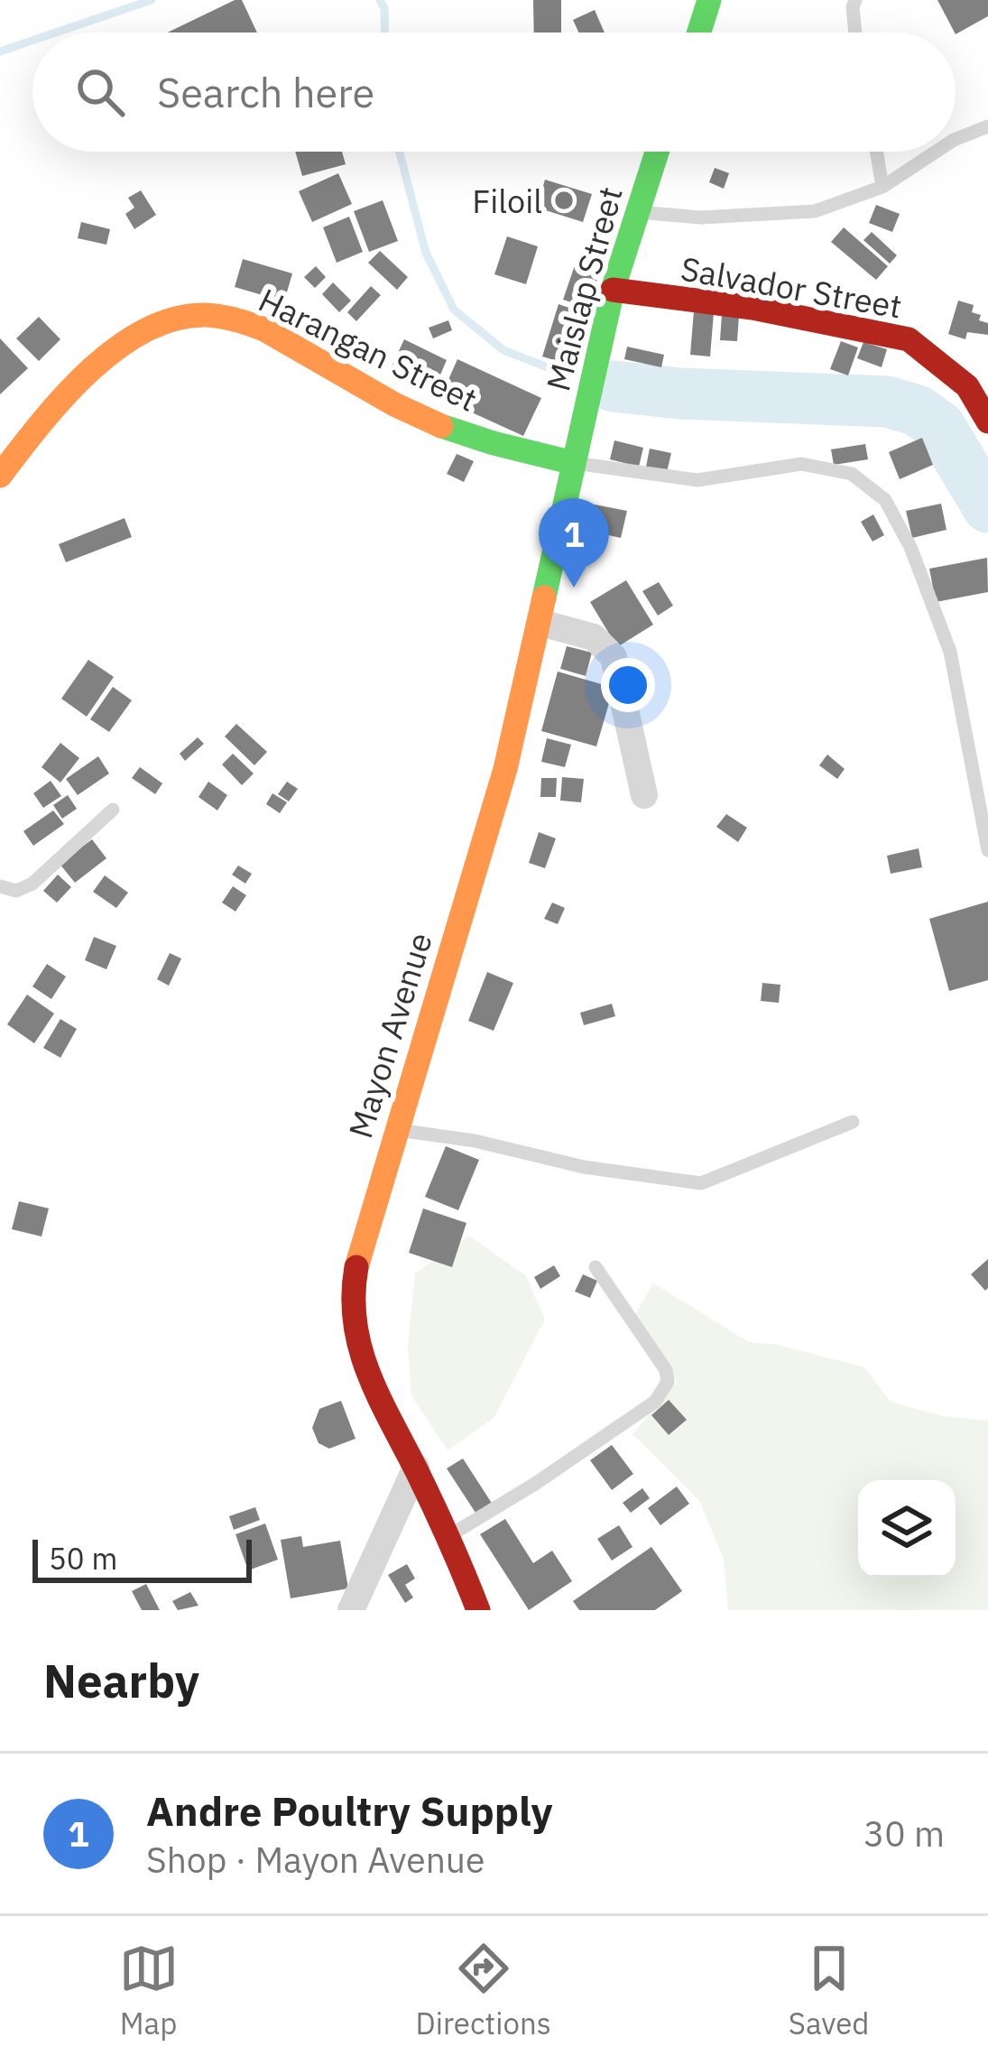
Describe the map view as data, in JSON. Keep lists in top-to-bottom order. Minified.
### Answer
{"streets":{"main road":["Salvador Street","Maislap Street","Harangan Street","Mayon Avenue"]},"crossings":[["Salvador Street","Maislap Street"],["Maislap Street","Harangan Street"],["Maislap Street","Mayon Avenue"],["Harangan Street","Mayon Avenue"]],"places":["Filoil"],"scale_bar":"50 m","page":{"search":"Search here","pins":"1","scale":"50 m","heading":"Nearby","list":[{"mark":"1","name":"Andre Poultry Supply","note":"Shop · Mayon Avenue","value":"30 m"}],"nav":["Map","Directions","Saved"]}}
